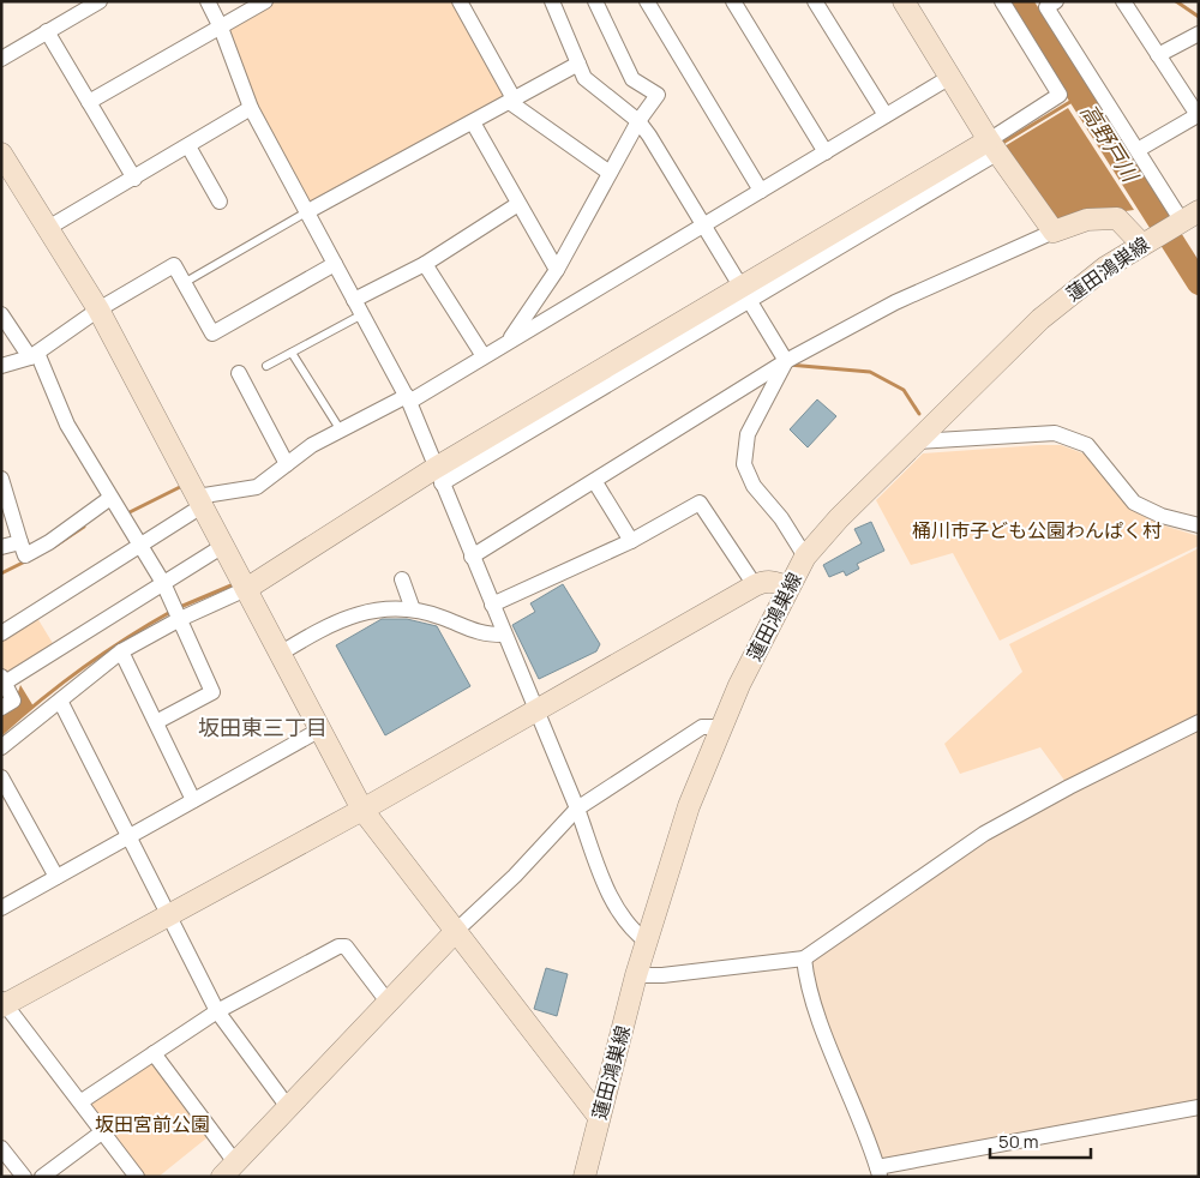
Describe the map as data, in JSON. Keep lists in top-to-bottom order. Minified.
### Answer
{"streets":{"street":["蓮田鴻巣線"]},"districts":["坂田東三丁目"],"water":["高野戸川"],"parks":["桶川市子ども公園わんぱく村","坂田宮前公園"],"scale_bar":"50 m"}
